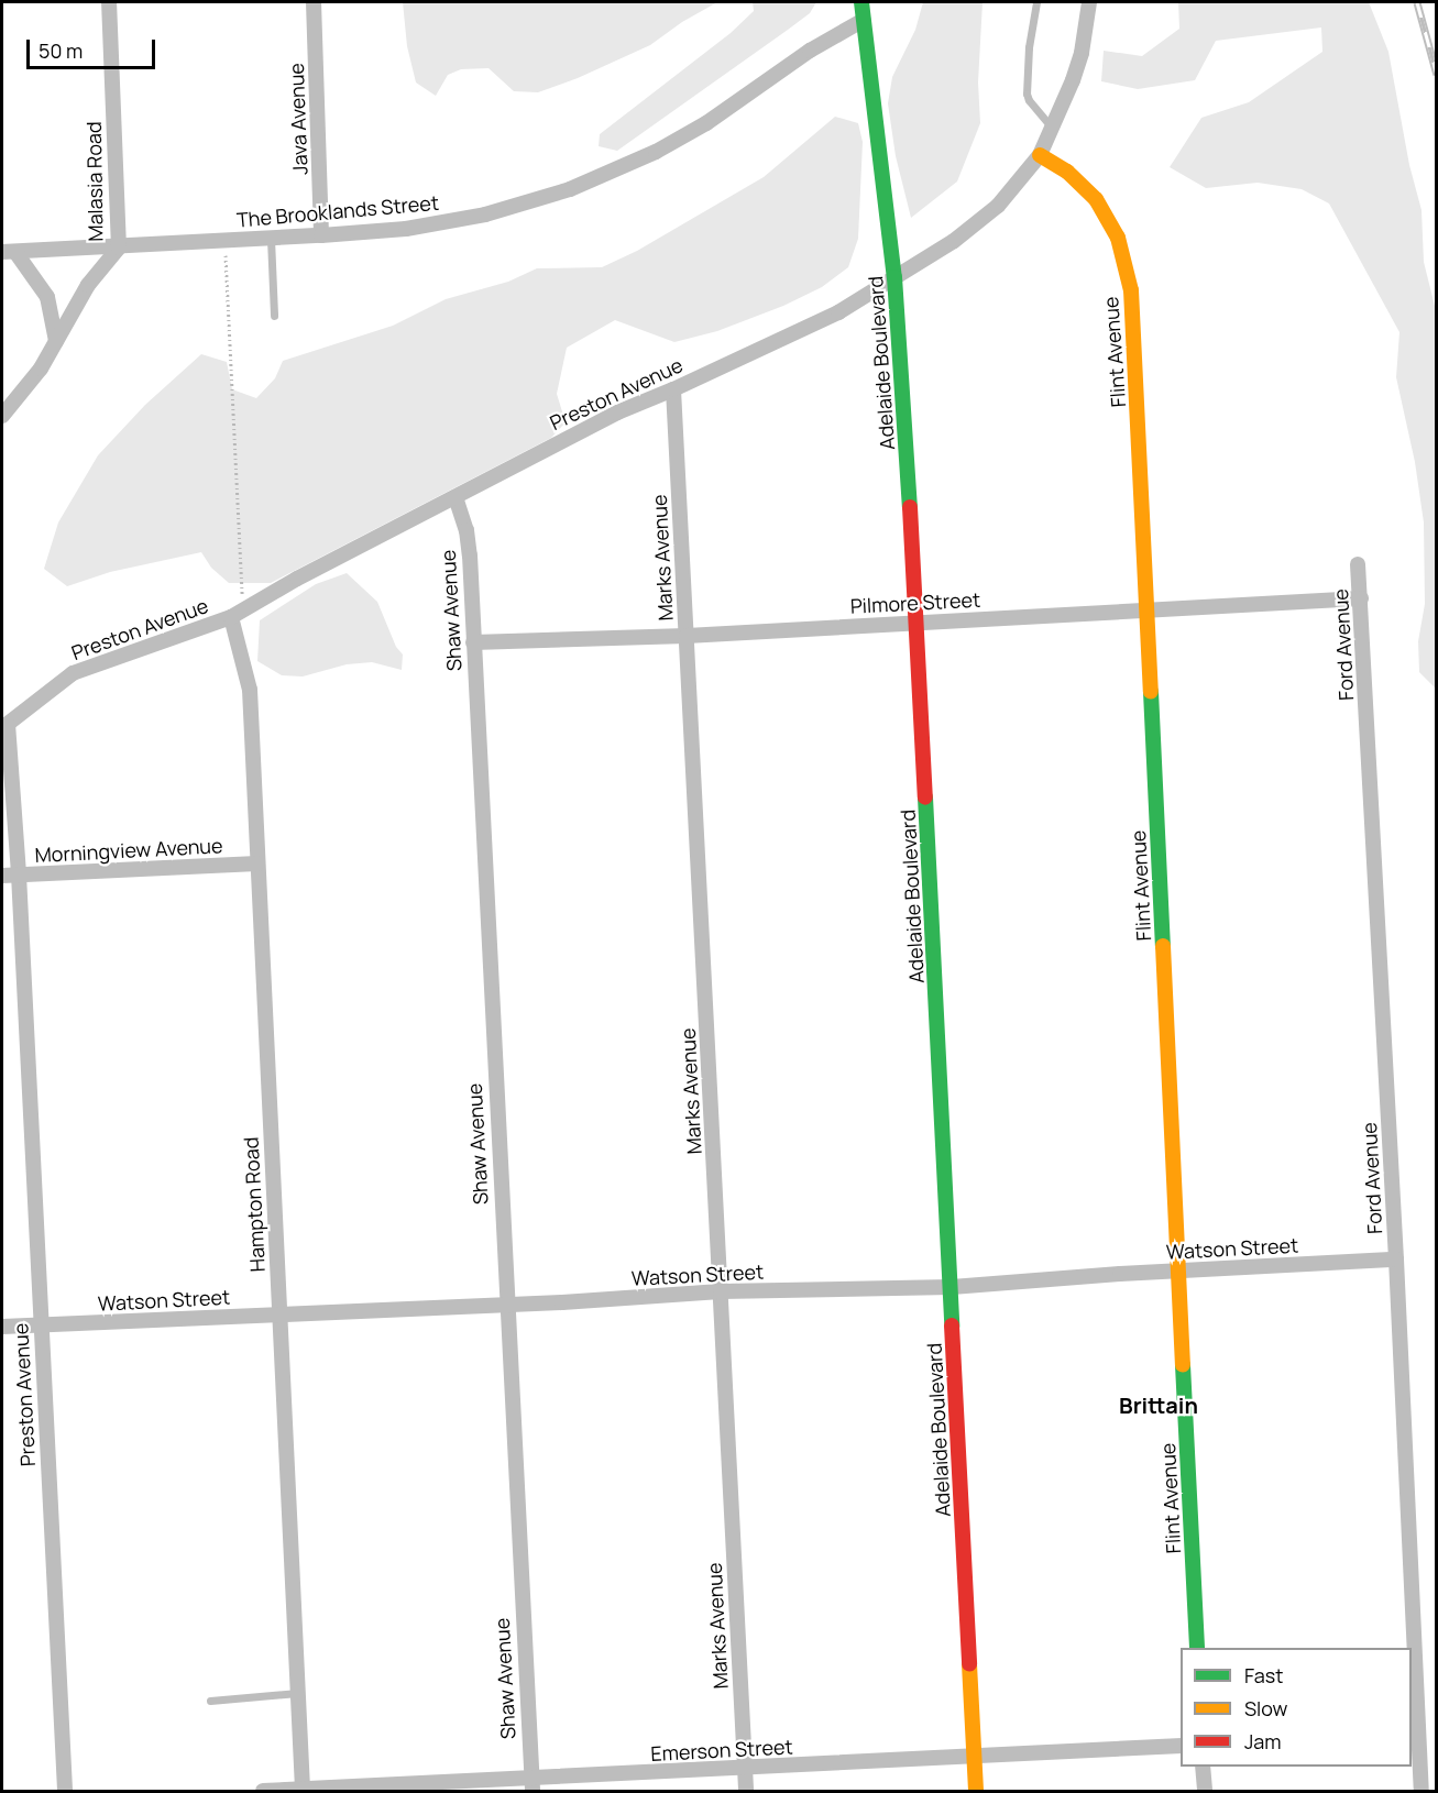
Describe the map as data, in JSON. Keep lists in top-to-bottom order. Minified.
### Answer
{"streets":{"street":["Java Avenue","Malasia Road","The Brooklands Street","Flint Avenue","Adelaide Boulevard","Preston Avenue","Marks Avenue","Pilmore Street","Shaw Avenue","Ford Avenue","Morningview Avenue","Hampton Road","Watson Street","Emerson Street"]},"crossings":[["Java Avenue","The Brooklands Street"],["Malasia Road","The Brooklands Street"],["The Brooklands Street","Adelaide Boulevard"],["Flint Avenue","Preston Avenue"],["Flint Avenue","Pilmore Street"],["Flint Avenue","Watson Street"],["Adelaide Boulevard","Preston Avenue"],["Adelaide Boulevard","Pilmore Street"],["Adelaide Boulevard","Watson Street"],["Adelaide Boulevard","Emerson Street"],["Preston Avenue","Marks Avenue"],["Preston Avenue","Shaw Avenue"],["Preston Avenue","Morningview Avenue"],["Preston Avenue","Hampton Road"],["Preston Avenue","Watson Street"],["Marks Avenue","Pilmore Street"],["Marks Avenue","Watson Street"],["Marks Avenue","Emerson Street"],["Pilmore Street","Shaw Avenue"],["Pilmore Street","Ford Avenue"],["Shaw Avenue","Watson Street"],["Shaw Avenue","Emerson Street"],["Ford Avenue","Watson Street"],["Morningview Avenue","Hampton Road"],["Hampton Road","Watson Street"],["Hampton Road","Emerson Street"]],"districts":["Brittain"],"legend":["Fast","Slow","Jam"],"scale_bar":"50 m"}
